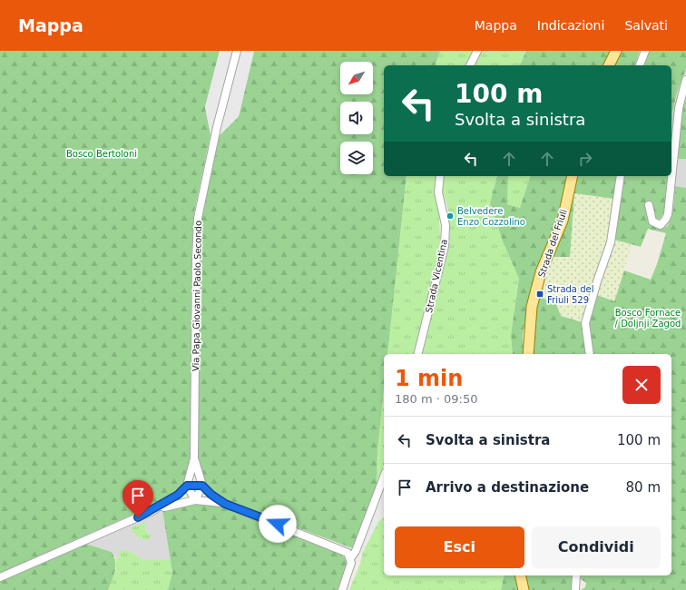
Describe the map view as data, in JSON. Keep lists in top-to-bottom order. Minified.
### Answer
{"streets":{"main road":["Strada del Friuli"],"street":["Strada Vicentina","Via Papa Giovanni Paolo Secondo"]},"parks":["Bosco Bertoloni","Bosco Fornace / Doljnji Zagod"],"places":{"other":["Belvedere Enzo Cozzolino"],"transit":["Strada del Friuli 529"]},"north":"bottom left","page":{"header":"Mappa","nav":["Mappa","Indicazioni","Salvati"],"turn":["100 m","Svolta a sinistra"],"heading":["1 min","180 m · 09:50"],"list":[{"name":"Svolta a sinistra","value":"100 m"},{"name":"Arrivo a destinazione","value":"80 m"}],"buttons":["Esci","Condividi"]}}
